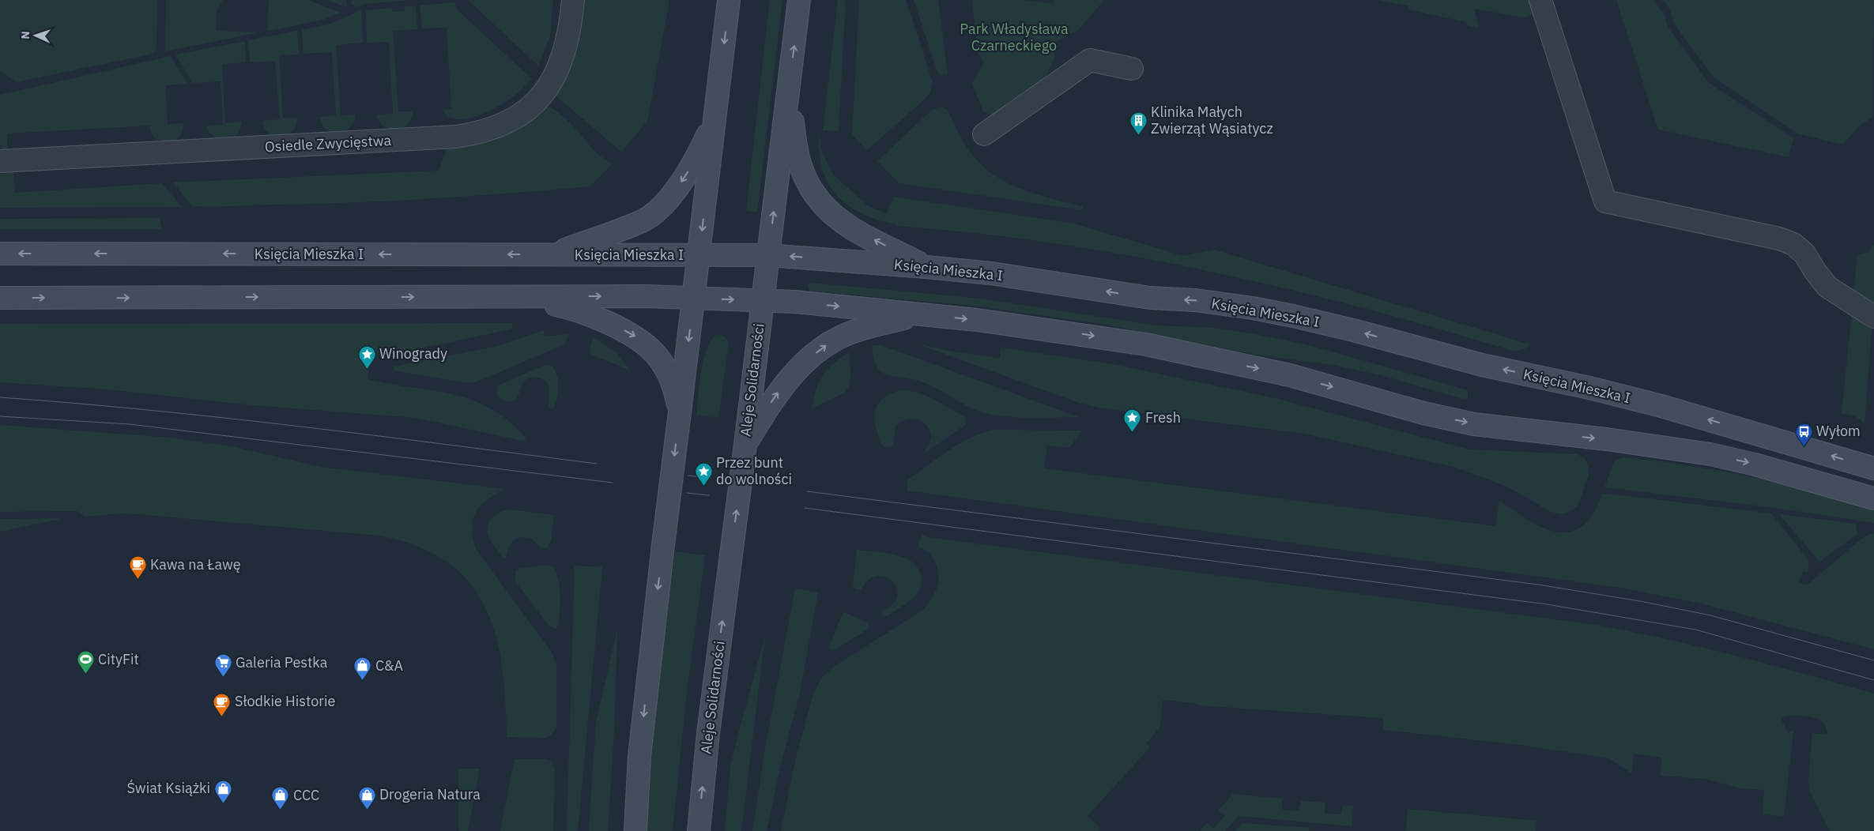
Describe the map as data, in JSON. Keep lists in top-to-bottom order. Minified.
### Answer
{"streets":{"street":["Osiedle Zwycięstwa","Księcia Mieszka I","Aleje Solidarności"]},"crossings":[["Księcia Mieszka I","Aleje Solidarności"]],"parks":["Park Władysława Czarneckiego"],"places":{"building":["Klinika Małych Zwierząt Wąsiatycz"],"place":["Winogrady","Fresh","Przez bunt do wolności"],"bus stop":["Wyłom"],"cafe":["Kawa na Ławę","Słodkie Historie"],"sports":["CityFit"],"supermarket":["Galeria Pestka"],"shop":["C&A","Świat Książki","Drogeria Natura","CCC"]},"north":"left"}
